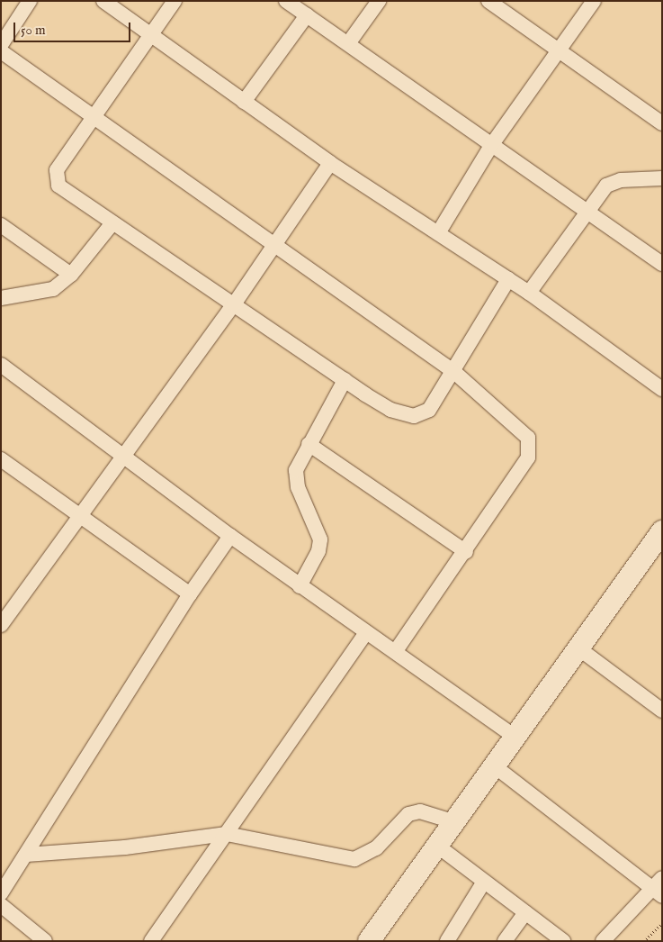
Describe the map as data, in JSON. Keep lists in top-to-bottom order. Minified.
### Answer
{"scale_bar":"50 m"}
